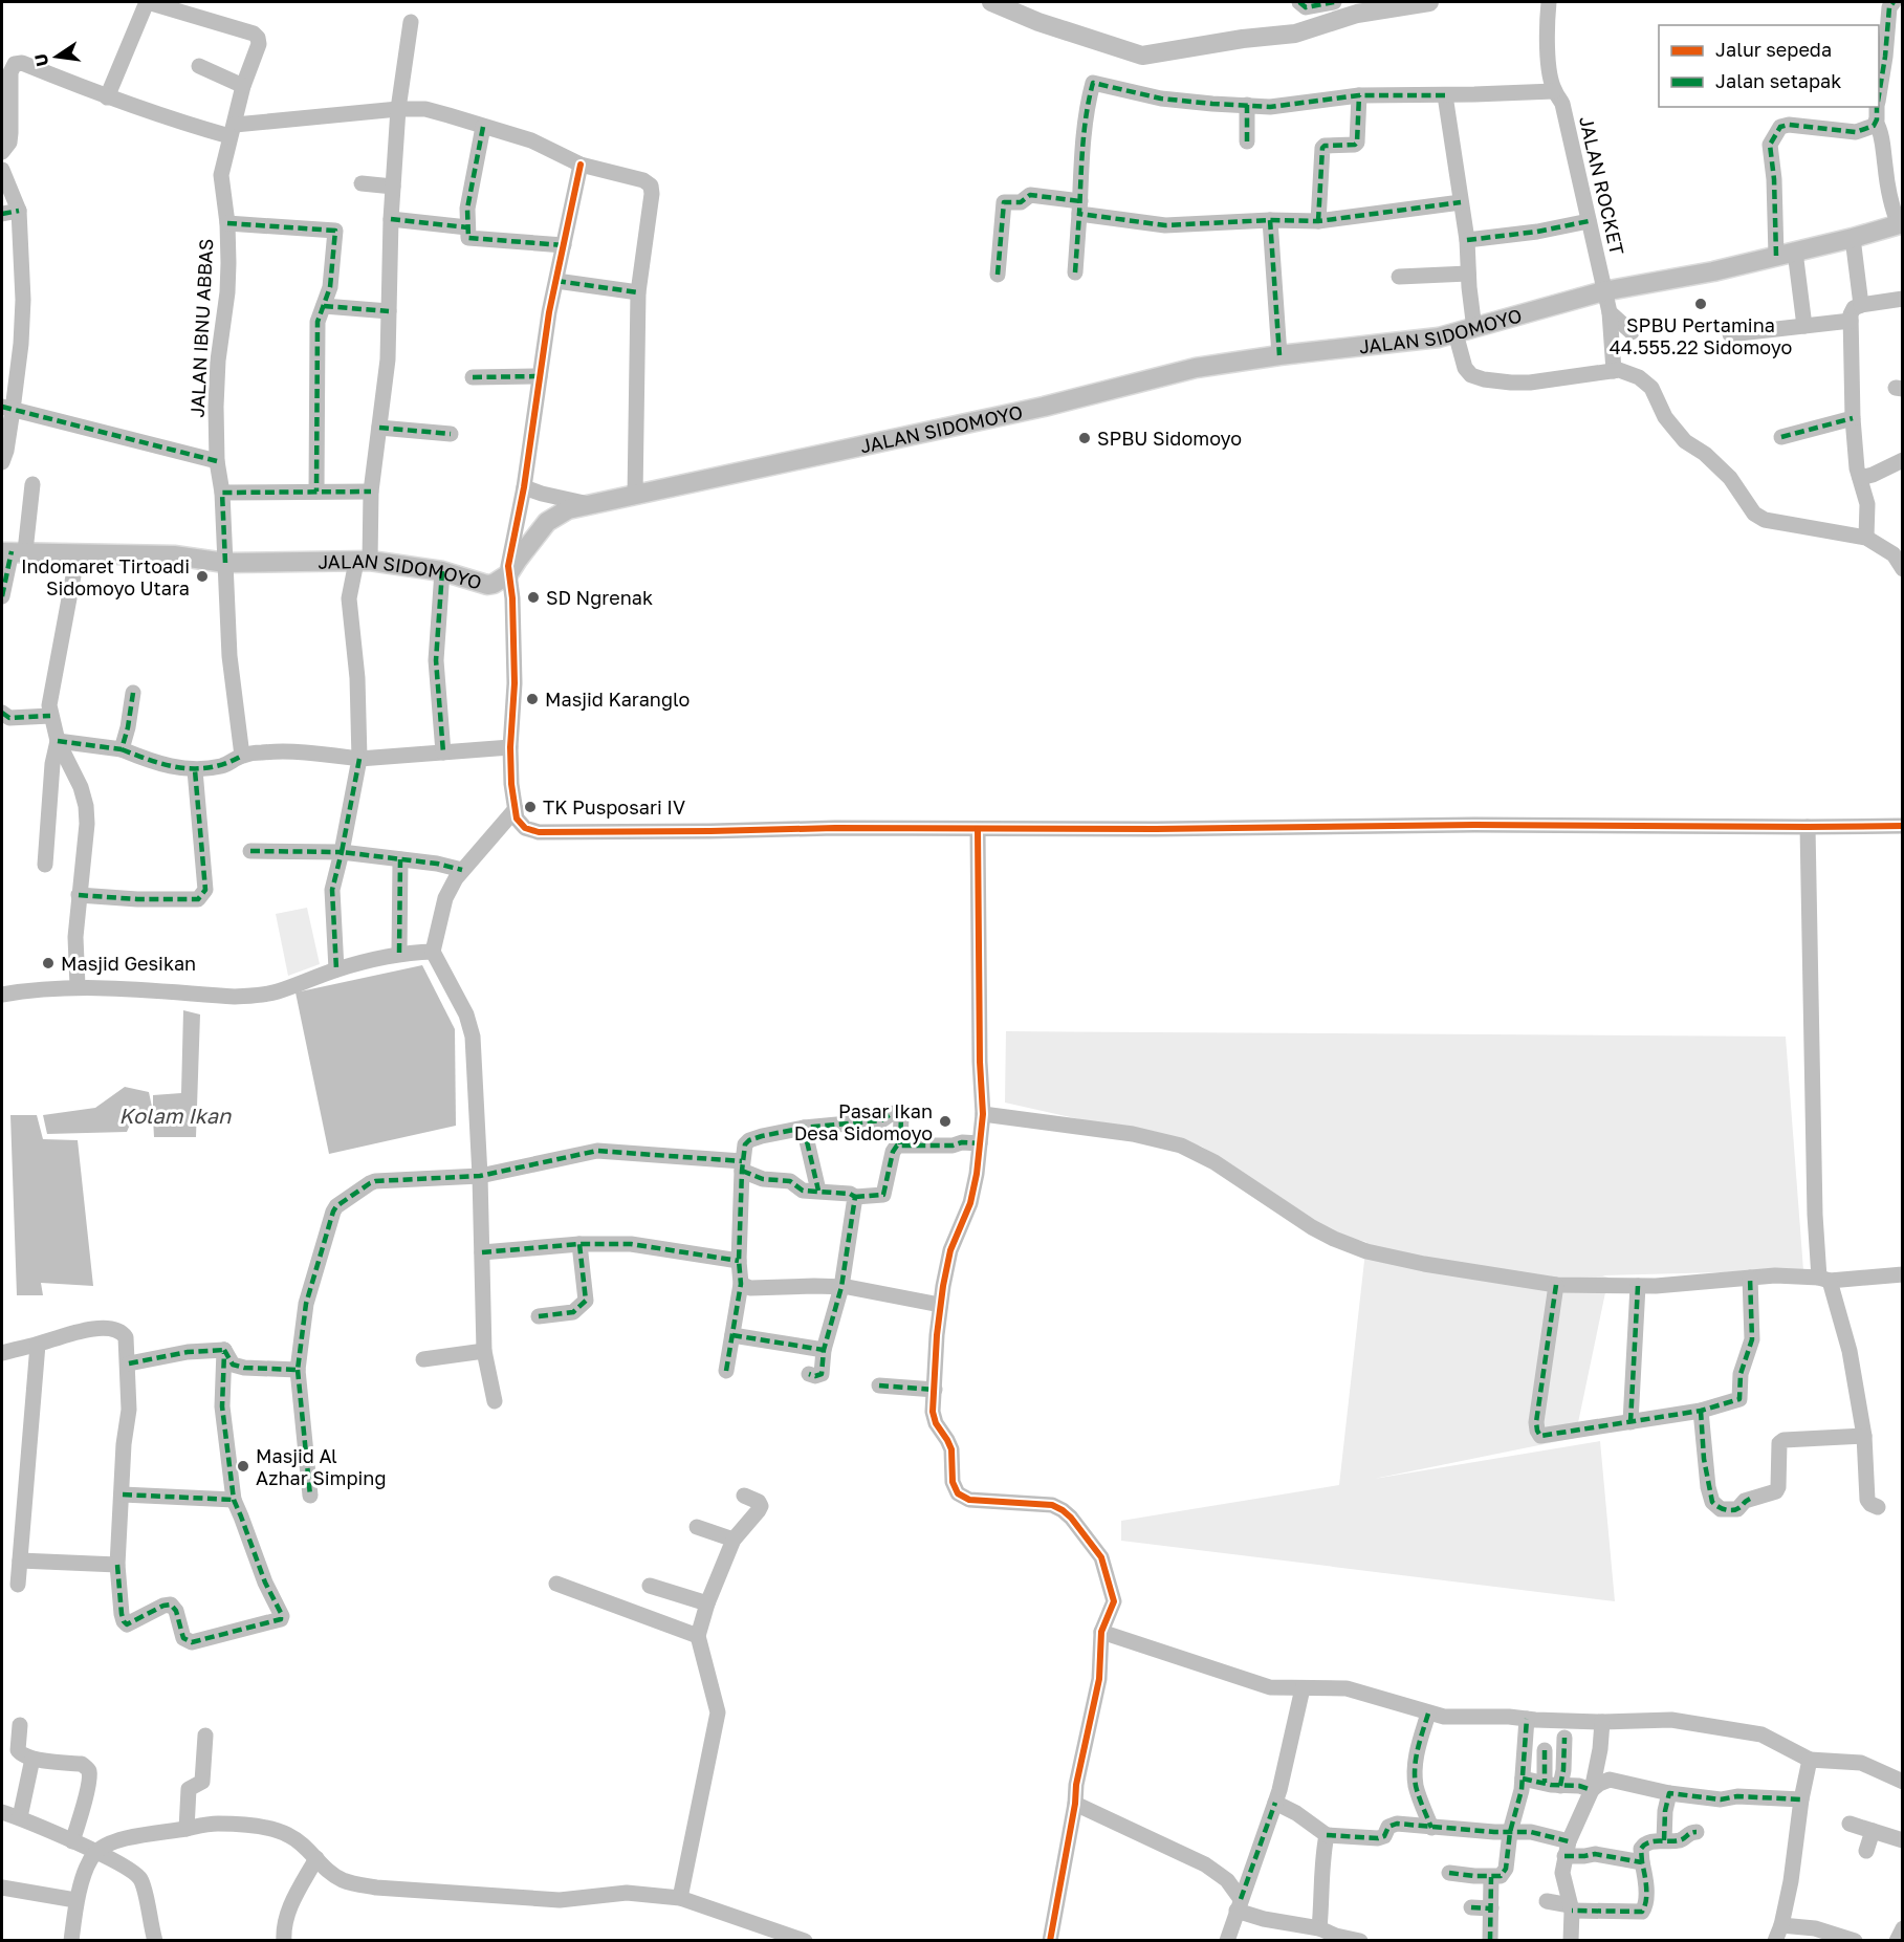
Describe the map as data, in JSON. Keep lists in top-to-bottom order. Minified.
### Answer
{"streets":{"main road":["JALAN SIDOMOYO"],"street":["JALAN ROCKET","JALAN IBNU ABBAS"]},"crossings":[["JALAN ROCKET","JALAN SIDOMOYO"],["JALAN IBNU ABBAS","JALAN SIDOMOYO"]],"water":["Kolam Ikan"],"places":["SPBU Pertamina 44.555.22 Sidomoyo","SPBU Sidomoyo","Indomaret Tirtoadi Sidomoyo Utara","SD Ngrenak","Masjid Karanglo","TK Pusposari IV","Masjid Gesikan","Pasar Ikan Desa Sidomoyo","Masjid Al Azhar Simping"],"legend":["Jalur sepeda","Jalan setapak"],"north":"left"}
